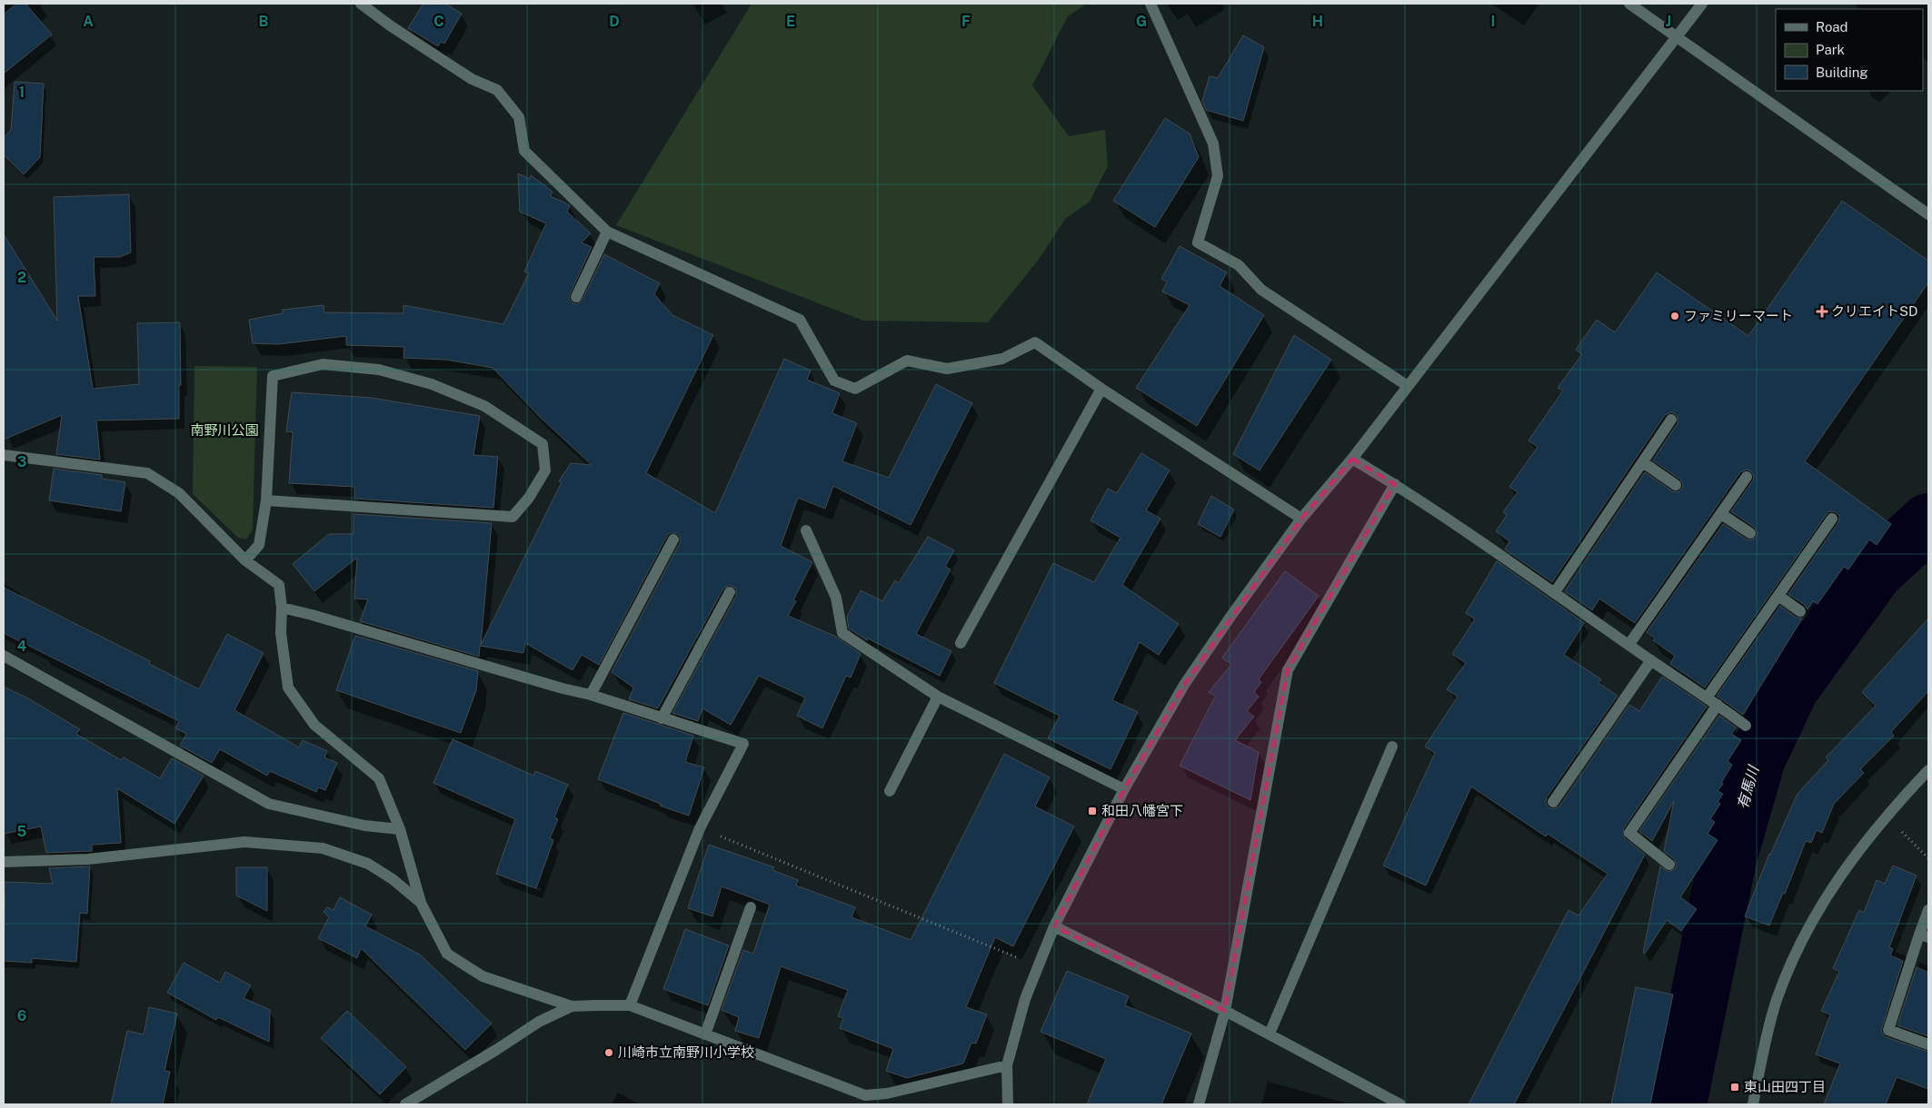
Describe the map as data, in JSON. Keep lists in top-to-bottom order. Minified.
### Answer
{"water":["有馬川"],"parks":["南野川公園"],"places":{"health":["クリエイトSD"],"other":["ファミリーマート","川崎市立南野川小学校"],"transit":["和田八幡宮下","東山田四丁目"]},"legend":["Road","Park","Building"],"grid":{"columns":["A","B","C","D","E","F","G","H","I","J"],"rows":["1","2","3","4","5","6"]}}
